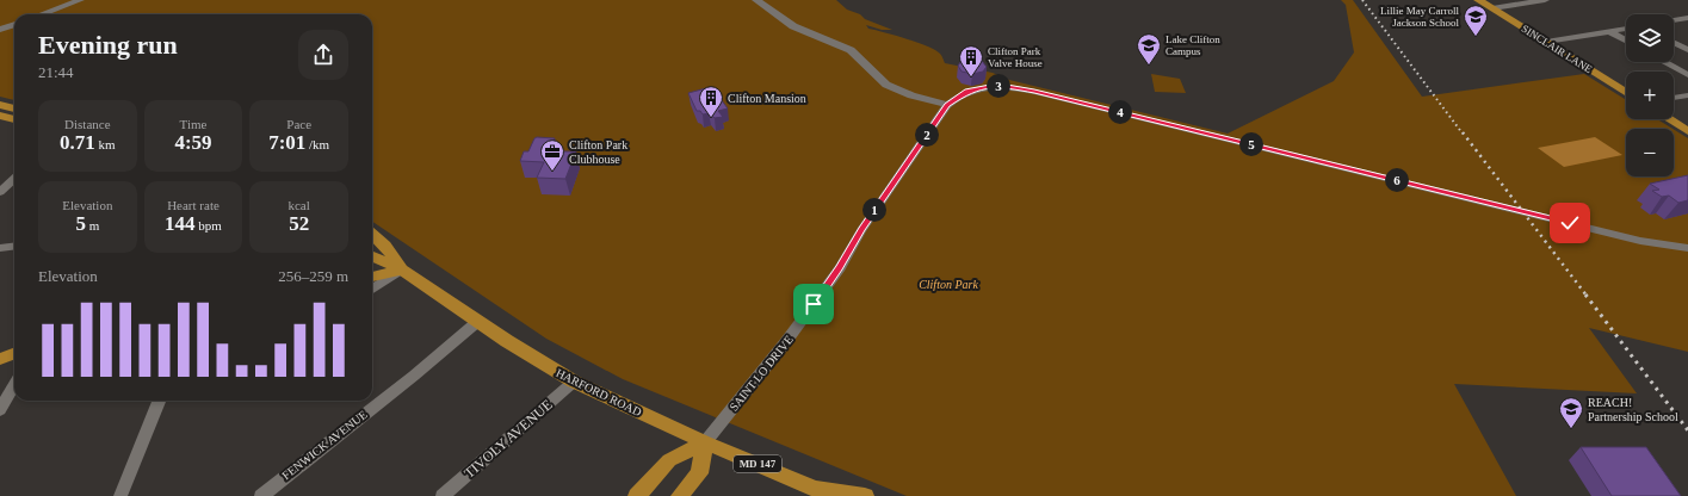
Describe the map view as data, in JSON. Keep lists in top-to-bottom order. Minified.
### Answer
{"streets":{"main road":["SINCLAIR LANE","HARFORD ROAD","MD 147"],"street":["SAINT LO DRIVE","TIVOLY AVENUE","FENWICK AVENUE"]},"crossings":[["SAINT LO DRIVE","HARFORD ROAD"],["HARFORD ROAD","TIVOLY AVENUE"],["HARFORD ROAD","FENWICK AVENUE"]],"parks":["Clifton Park"],"places":{"school or university":["Lillie May Carroll Jackson School","Lake Clifton Campus","REACH! Partnership School"],"building":["Clifton Park Valve House","Clifton Mansion"],"office":["Clifton Park Clubhouse"]},"page":{"map_buttons":["+","−"],"heading":["Evening run","21:44"],"pins":["3","4","2","5","6","1"],"stats":[["Distance","0.71 km"],["Time","4:59"],["Pace","7:01 /km"],["Elevation","5 m"],["Heart rate","144 bpm"],["kcal","52"]],"chart":["Elevation","256–259 m"]}}
